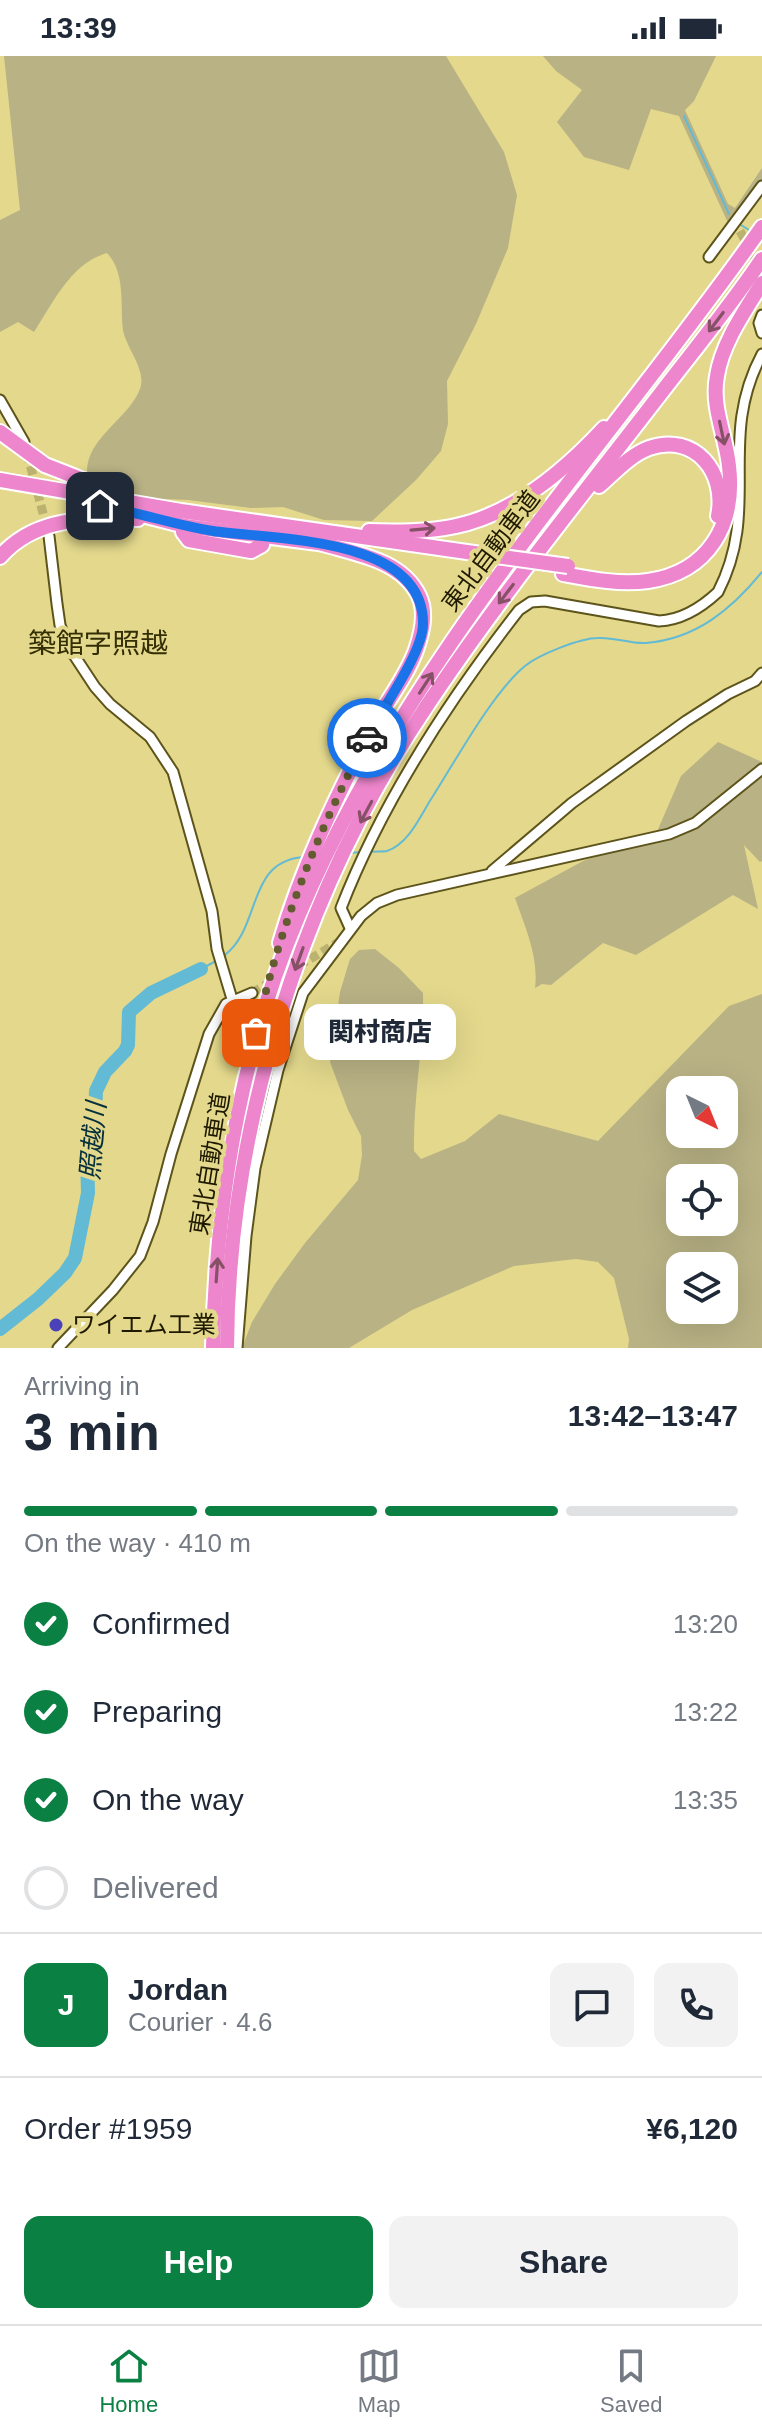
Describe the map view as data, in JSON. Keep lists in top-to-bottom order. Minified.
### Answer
{"streets":{"highway":["東北自動車道"]},"districts":["築館字照越"],"water":["照越川"],"places":["関村商店","ワイエム工業"],"north":"bottom right","page":{"status":"13:39","bubble":"関村商店","heading":["3 min","Arriving in","13:42–13:47"],"panel":["Jordan","Courier · 4.6","Order #1959","¥6,120"],"bar":"On the way · 410 m","list":[["Confirmed","13:20"],["Preparing","13:22"],["On the way","13:35"],"Delivered"],"round":"J","buttons":["Help","Share"],"tabs":["Home","Map","Saved"]}}
